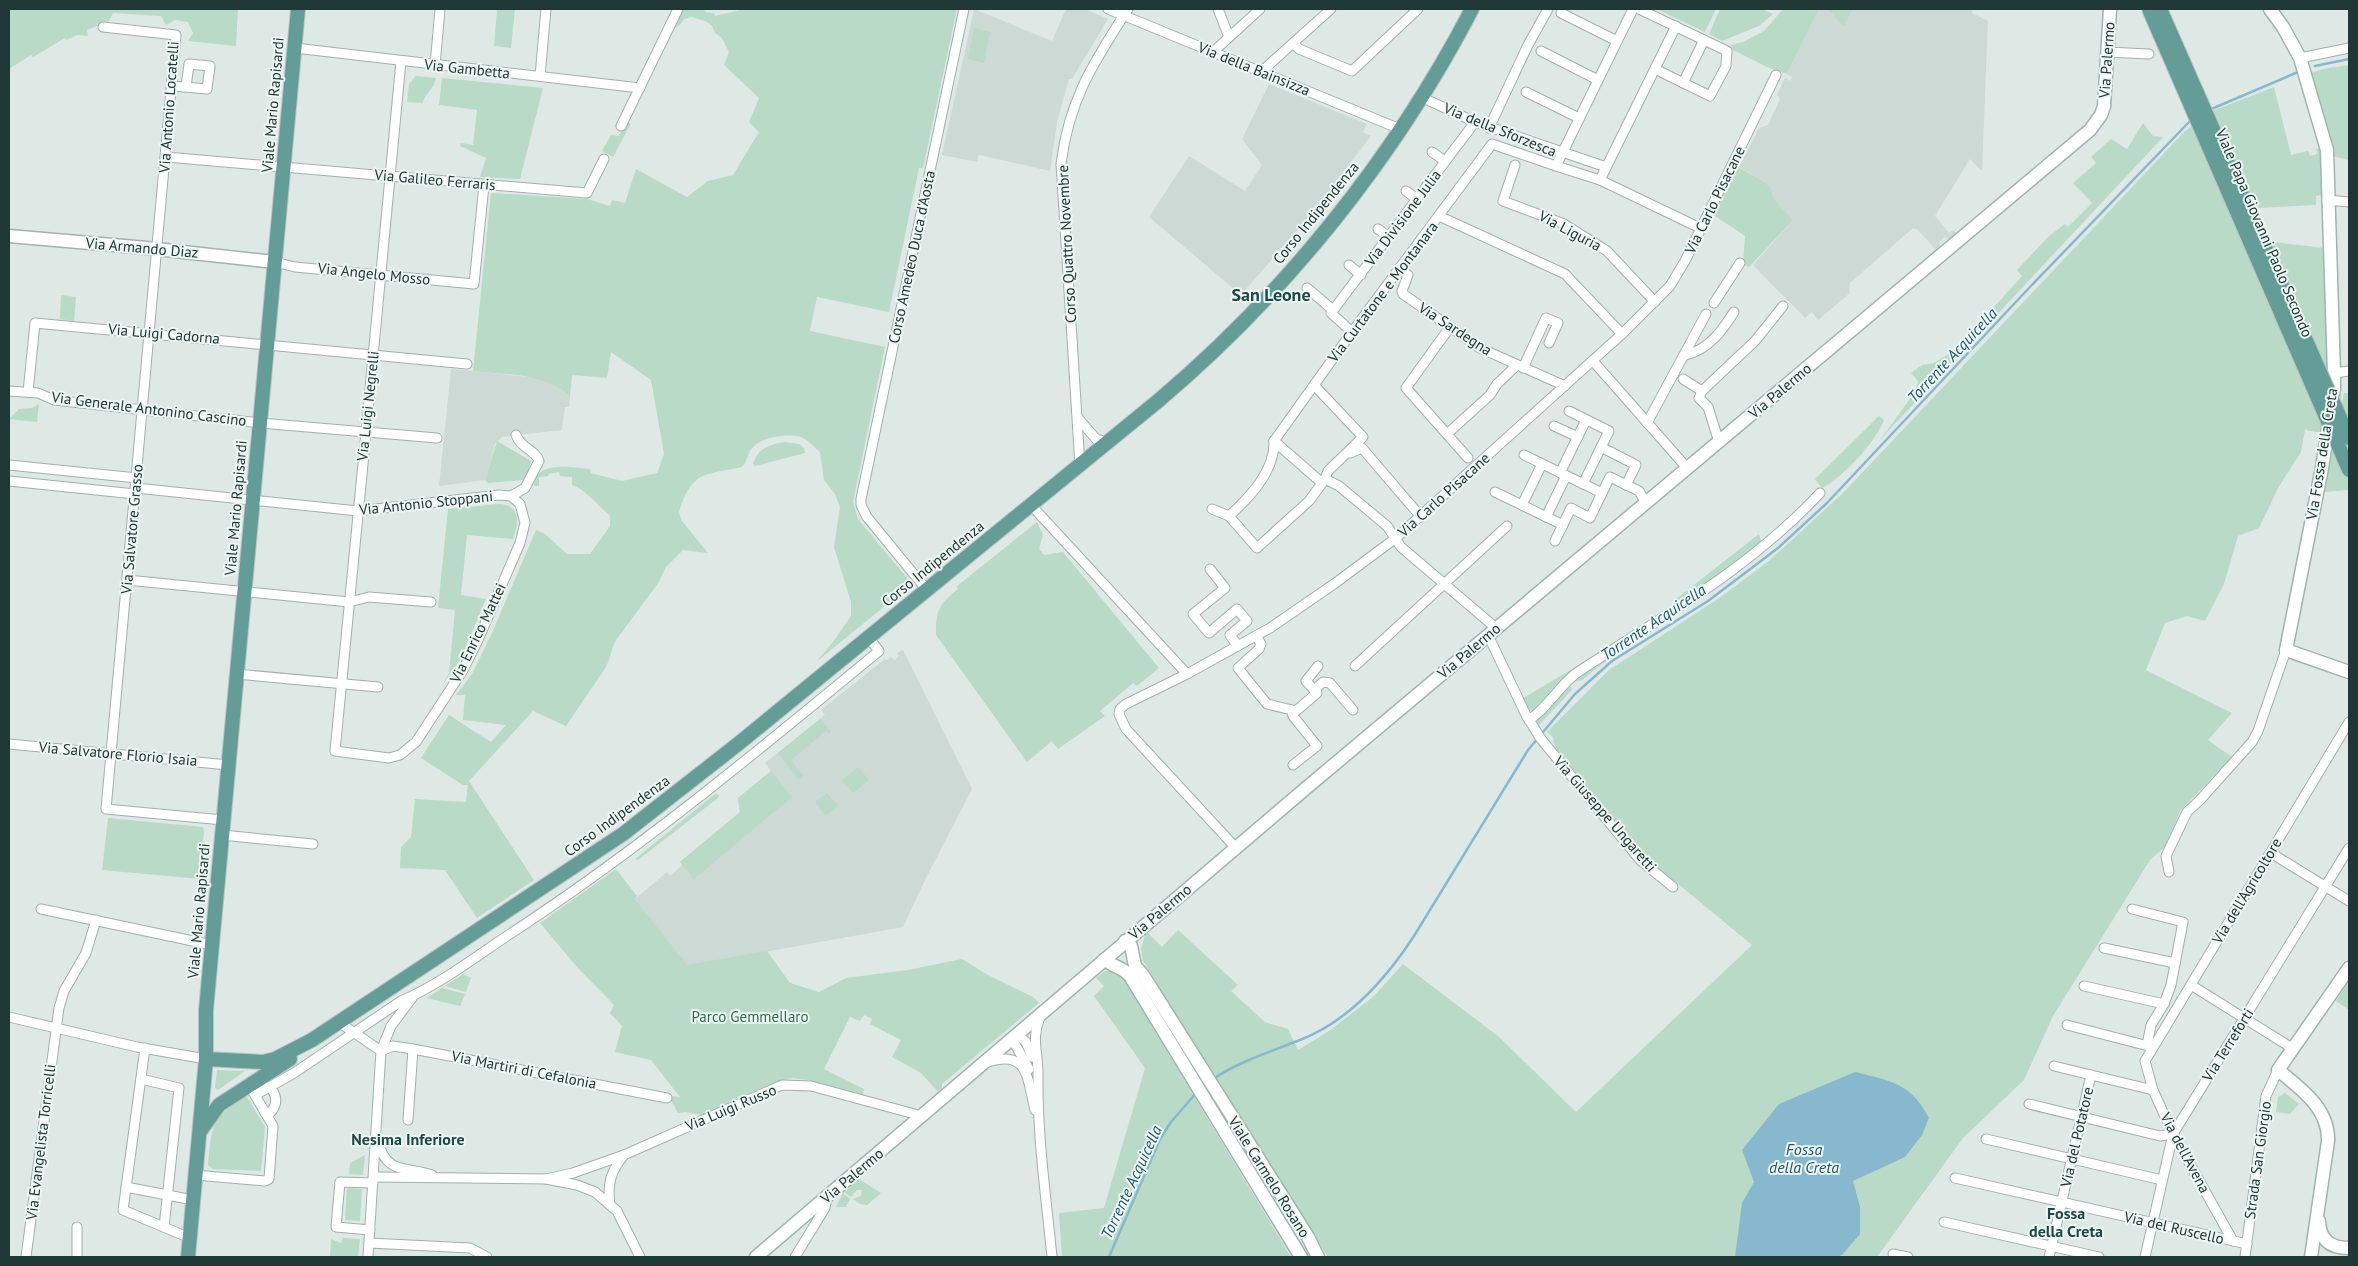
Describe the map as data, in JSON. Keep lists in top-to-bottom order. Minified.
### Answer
{"streets":{"main road":["Via Palermo","Viale Mario Rapisardi","Corso Indipendenza","Viale Papa Giovanni Paolo Secondo","Via Armando Diaz","Via Fossa della Creta","Strada San Giorgio","Viale Carmelo Rosano"],"street":["Via Gambetta","Via della Bainsizza","Via Antonio Locatelli","Via della Sforzesca","Via Galileo Ferraris","Via Carlo Pisacane","Via Divisione Julia","Via Liguria","Corso Quattro Novembre","Corso Amedeo Duca d'Aosta","Via Angelo Mosso","Via Curtatone e Montanara","Via Sardegna","Via Luigi Cadorna","Via Luigi Negrelli","Via Generale Antonino Cascino","Via Antonio Stoppani","Via Salvatore Grasso","Via Enrico Mattei","Via Salvatore Florio Isaia","Via Giuseppe Ungaretti","Via dell'Agricoltore","Via Terreforti","Via Martiri di Cefalonia","Via Luigi Russo","Via del Potatore","Via Evangelista Torricelli","Via dell'Avena","Via del Ruscello"]},"crossings":[["Via Palermo","Via Carlo Pisacane"],["Via Palermo","Via Luigi Russo"],["Via Gambetta","Viale Mario Rapisardi"],["Via Gambetta","Via Luigi Negrelli"],["Via della Bainsizza","Corso Indipendenza"],["Via della Bainsizza","Corso Quattro Novembre"],["Viale Mario Rapisardi","Via Galileo Ferraris"],["Viale Mario Rapisardi","Via Armando Diaz"],["Viale Mario Rapisardi","Via Angelo Mosso"],["Viale Mario Rapisardi","Via Luigi Cadorna"],["Viale Mario Rapisardi","Via Generale Antonino Cascino"],["Viale Mario Rapisardi","Via Antonio Stoppani"],["Viale Mario Rapisardi","Via Salvatore Grasso"],["Viale Mario Rapisardi","Via Salvatore Florio Isaia"],["Via Antonio Locatelli","Via Galileo Ferraris"],["Via Antonio Locatelli","Via Armando Diaz"],["Via Antonio Locatelli","Via Salvatore Grasso"],["Via della Sforzesca","Corso Indipendenza"],["Via della Sforzesca","Via Divisione Julia"],["Via della Sforzesca","Via Curtatone e Montanara"],["Via Galileo Ferraris","Via Angelo Mosso"],["Via Galileo Ferraris","Via Luigi Negrelli"],["Via Carlo Pisacane","Via Liguria"],["Via Carlo Pisacane","Via Sardegna"],["Corso Indipendenza","Corso Quattro Novembre"],["Corso Indipendenza","Corso Amedeo Duca d'Aosta"],["Via Armando Diaz","Via Angelo Mosso"],["Via Armando Diaz","Via Salvatore Grasso"],["Via Angelo Mosso","Via Luigi Negrelli"],["Via Curtatone e Montanara","Via Sardegna"],["Via Luigi Cadorna","Via Luigi Negrelli"],["Via Luigi Cadorna","Via Generale Antonino Cascino"],["Via Luigi Cadorna","Via Salvatore Grasso"],["Via Luigi Negrelli","Via Generale Antonino Cascino"],["Via Luigi Negrelli","Via Antonio Stoppani"],["Via Luigi Negrelli","Via Enrico Mattei"],["Via Generale Antonino Cascino","Via Salvatore Grasso"],["Via Antonio Stoppani","Via Salvatore Grasso"],["Via Antonio Stoppani","Via Enrico Mattei"],["Via Salvatore Grasso","Via Salvatore Florio Isaia"],["Via dell'Agricoltore","Via dell'Avena"],["Via Terreforti","Via dell'Avena"],["Via Terreforti","Via del Ruscello"],["Via del Potatore","Via del Ruscello"],["Via dell'Avena","Via del Ruscello"],["Strada San Giorgio","Via del Ruscello"]],"districts":["San Leone","Nesima Inferiore","Fossa della Creta"],"water":["Torrente Acquicella","Fossa della Creta"],"parks":["Parco Gemmellaro"]}
